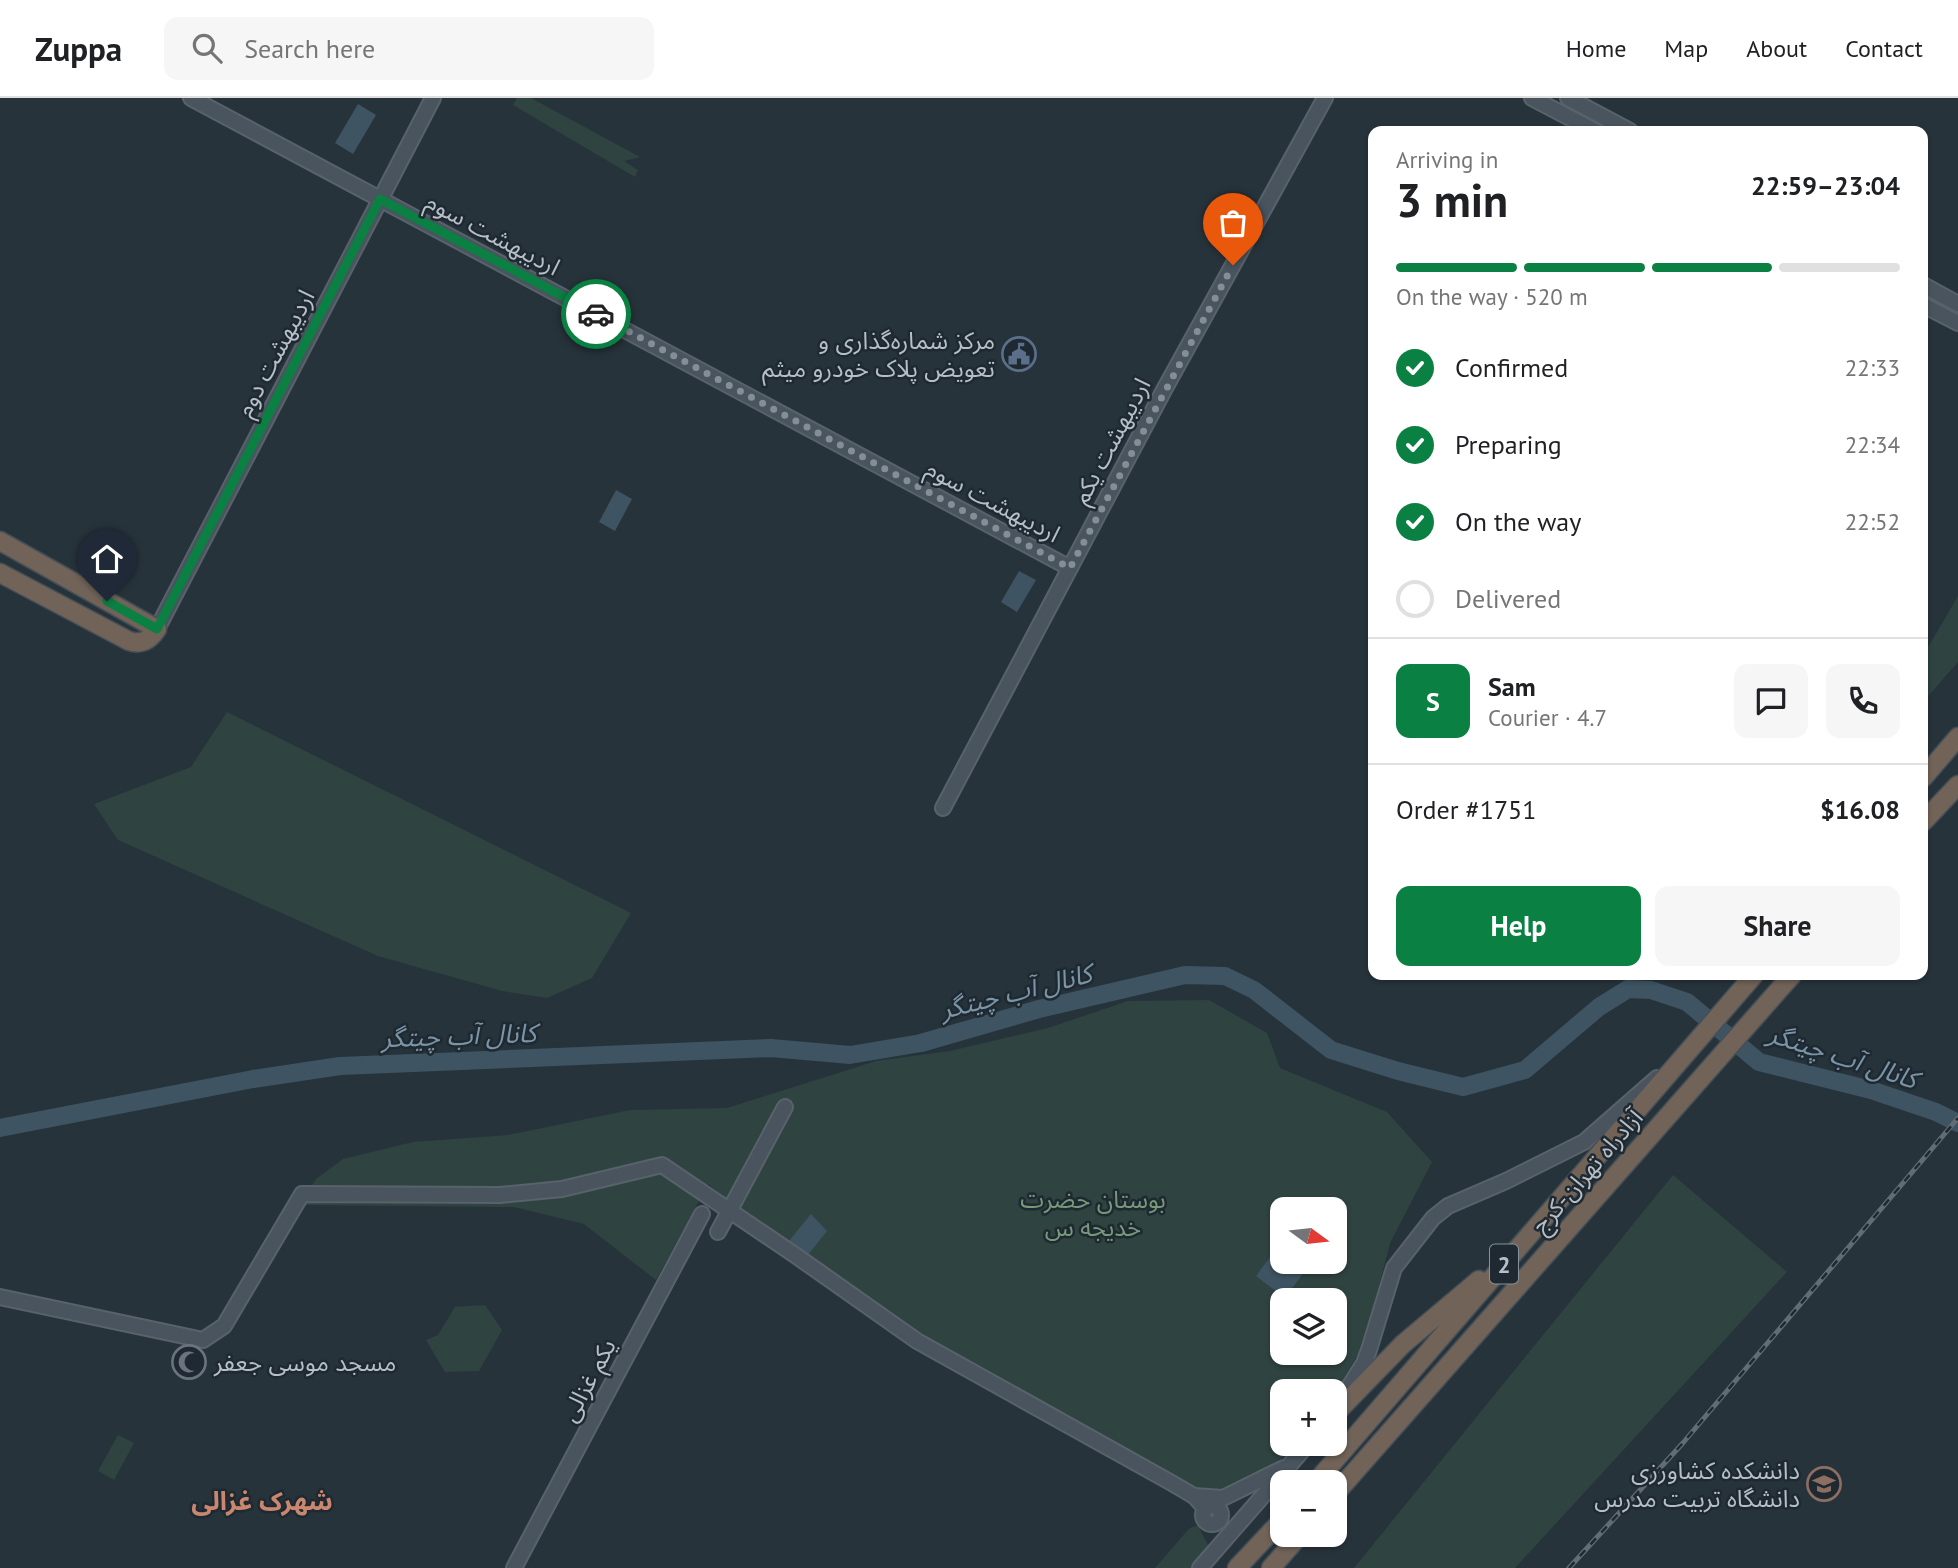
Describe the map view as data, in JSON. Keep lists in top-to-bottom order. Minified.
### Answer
{"streets":{"highway":["آزادراه تهران-کرج","2"],"street":["اردیبهشت سوم","اردیبهشت دوم","اردیبهشت یکم","یکم غزالی"]},"crossings":[["اردیبهشت سوم","اردیبهشت دوم"],["اردیبهشت سوم","اردیبهشت یکم"]],"districts":["شهرک غزالی"],"water":["کانال آب چیتگر"],"parks":["بوستان حضرت خدیجه س"],"places":{"public building":["مرکز شماره‌گذاری و تعویض پلاک خودرو میثم"],"mosque":["مسجد موسی جعفر"],"school or university":["دانشکده کشاورزی دانشگاه تربیت مدرس"]},"north":"right","page":{"header":"Zuppa","search":"Search here","nav":["Home","Map","About","Contact"],"heading":["3 min","Arriving in","22:59–23:04"],"panel":["Sam","Courier · 4.7","Order #1751","$16.08"],"bar":"On the way · 520 m","list":[["Confirmed","22:33"],["Preparing","22:34"],["On the way","22:52"],"Delivered"],"round":"S","buttons":["Help","Share"],"map_buttons":["+","−"]}}
